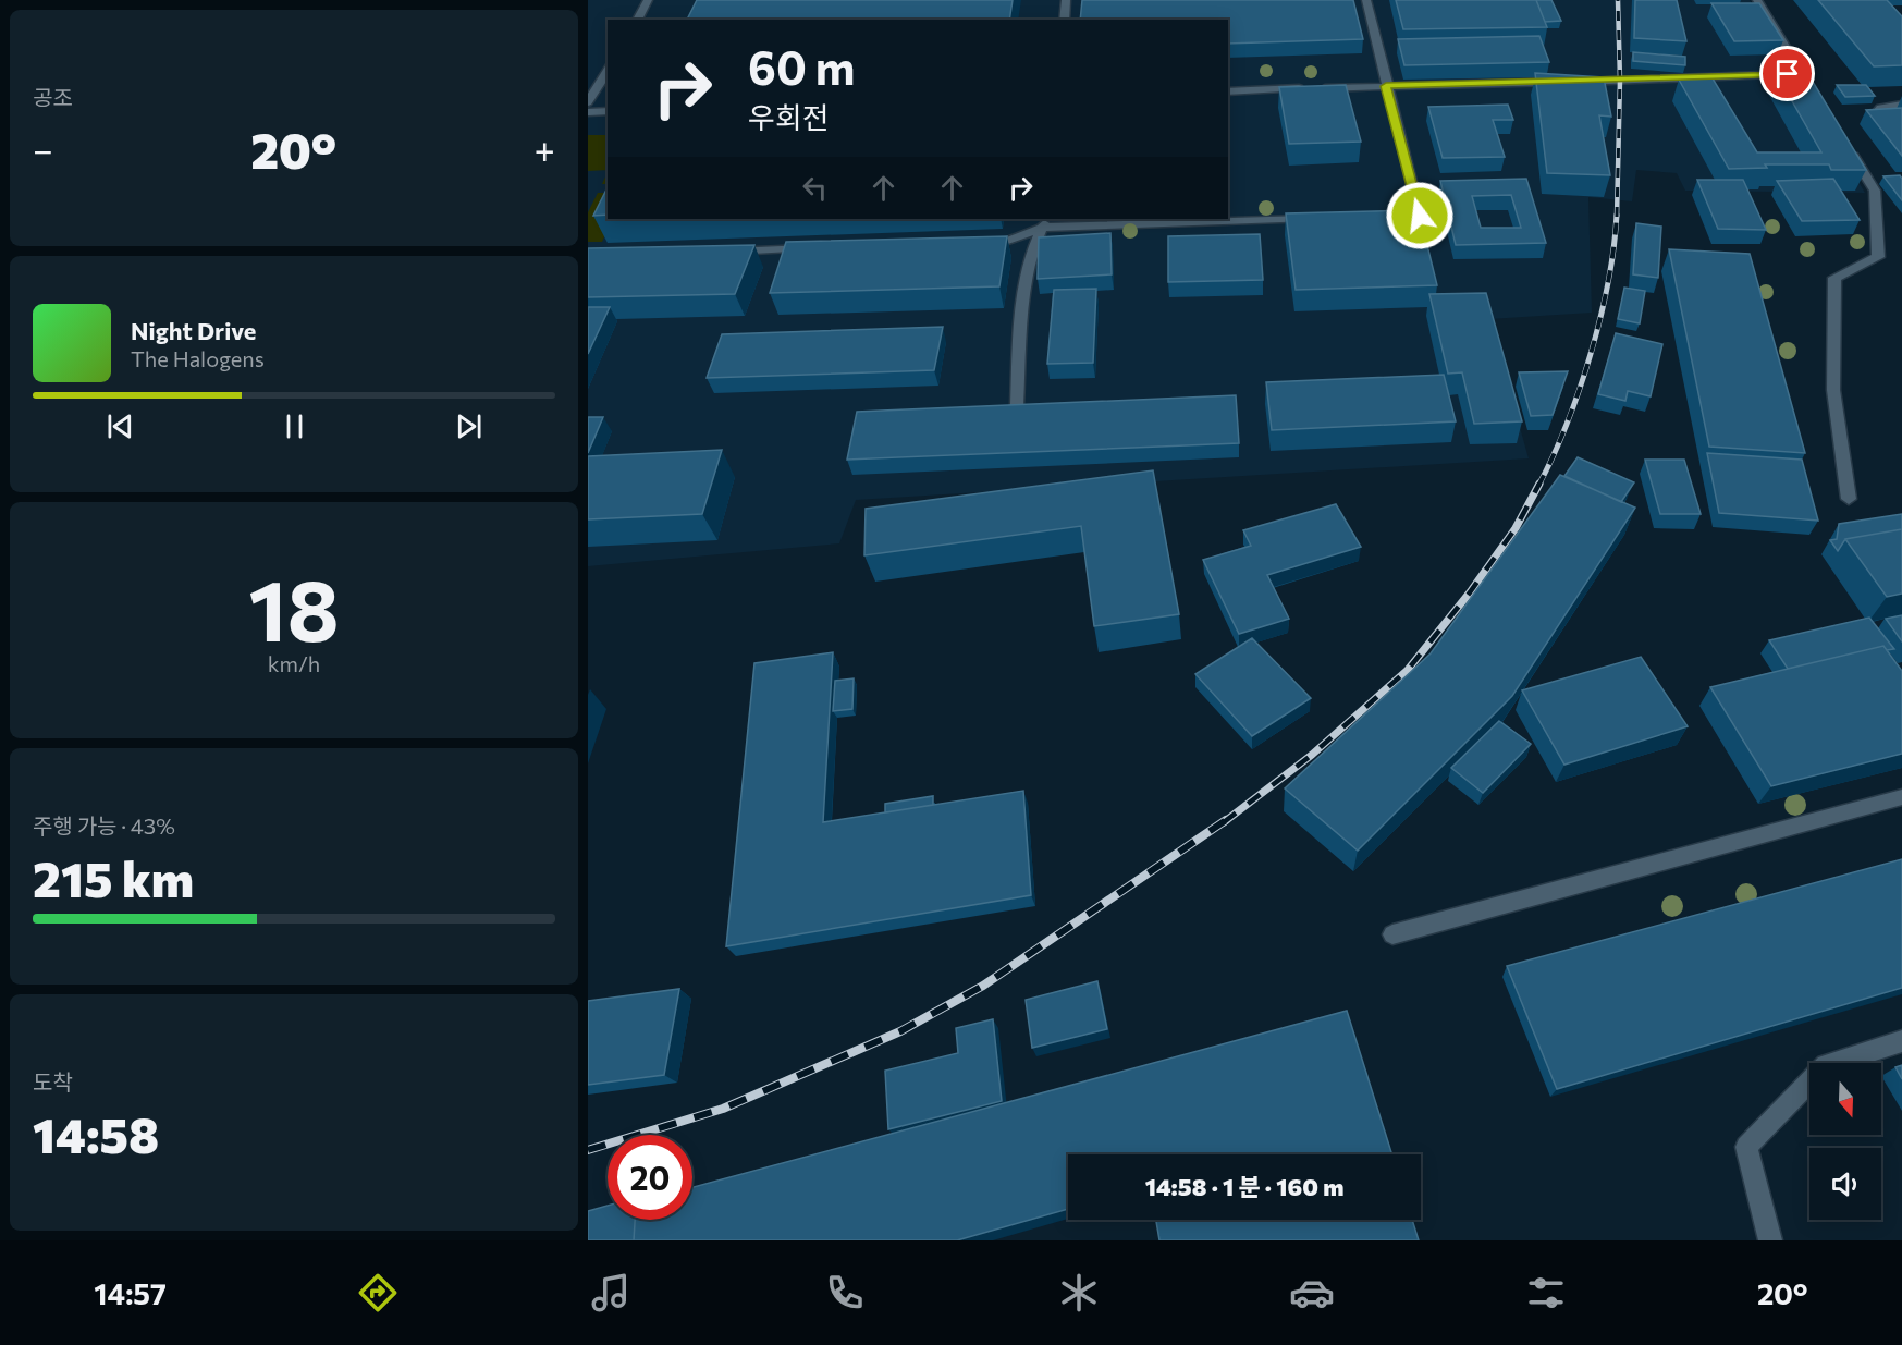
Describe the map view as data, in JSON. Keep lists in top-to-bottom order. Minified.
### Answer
{"north":"bottom","page":{"tile":["공조",["18","km/h"],["주행 가능 · 43%","215 km"],["도착","14:58"]],"turn":["60 m","우회전"],"heat":["−","20°","+"],"song":["Night Drive","The Halogens"],"limit":"20","trip":"14:58 · 1 분 · 160 m","tabs":["14:57","20°"]}}
